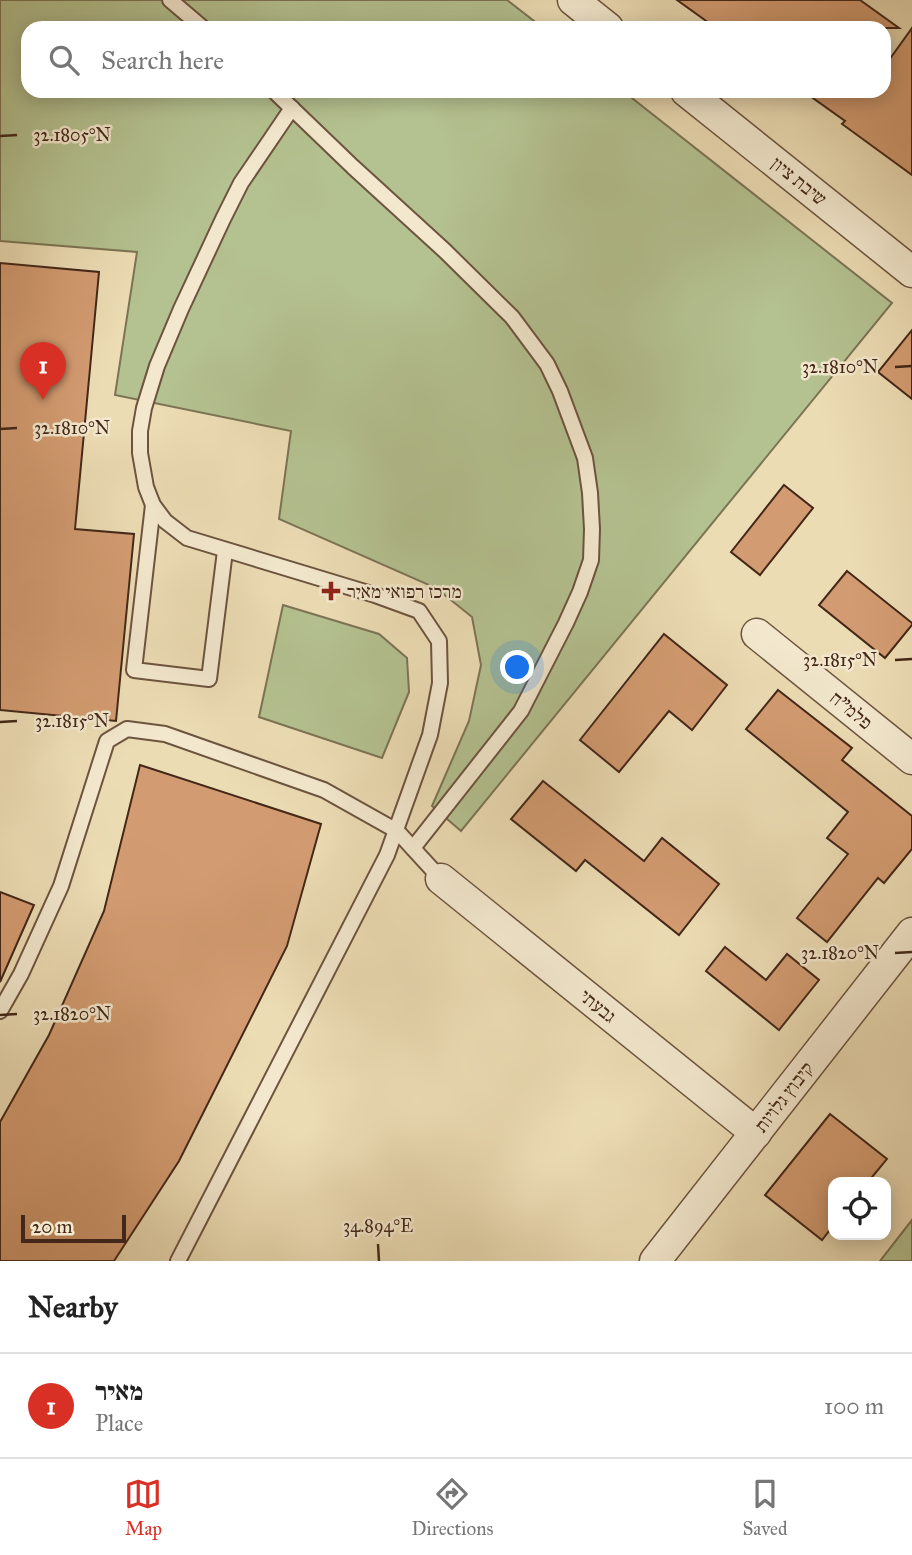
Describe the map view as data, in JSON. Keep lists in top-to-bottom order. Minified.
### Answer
{"streets":{"street":["שיבת ציון","פלמ\"ח","גבעתי","קיבוץ גלויות"]},"crossings":[["גבעתי","קיבוץ גלויות"]],"places":{"health":["מרכז רפואי מאיר"]},"scale_bar":"20 m","page":{"search":"Search here","pins":"1","scale":"20 m","heading":"Nearby","list":[{"mark":"1","name":"מאיר","note":"Place","value":"100 m"}],"nav":["Map","Directions","Saved"]},"coordinates":["32.1805°N","32.1810°N","32.1815°N","32.1820°N","34.894°E"]}
